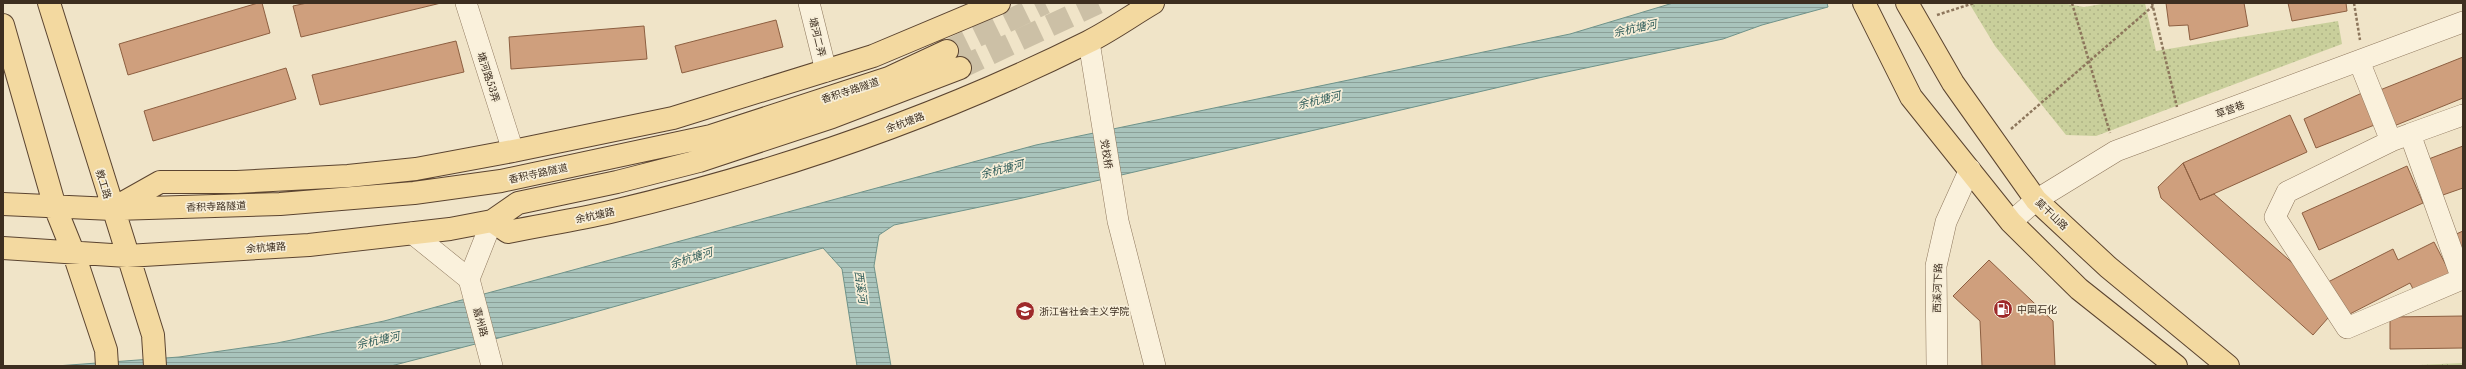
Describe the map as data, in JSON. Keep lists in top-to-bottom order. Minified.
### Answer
{"streets":{"main road":["香积寺路隧道","余杭塘路","教工路","莫干山路"],"street":["塘河二弄","塘河路53弄","草营巷","党校桥","西溪河下路","嘉州路"]},"crossings":[["香积寺路隧道","余杭塘路"],["香积寺路隧道","教工路"],["草营巷","莫干山路"],["余杭塘路","党校桥"],["余杭塘路","教工路"]],"water":["余杭塘河","西溪河"],"places":{"fuel station":["中国石化"],"school or university":["浙江省社会主义学院"]}}
